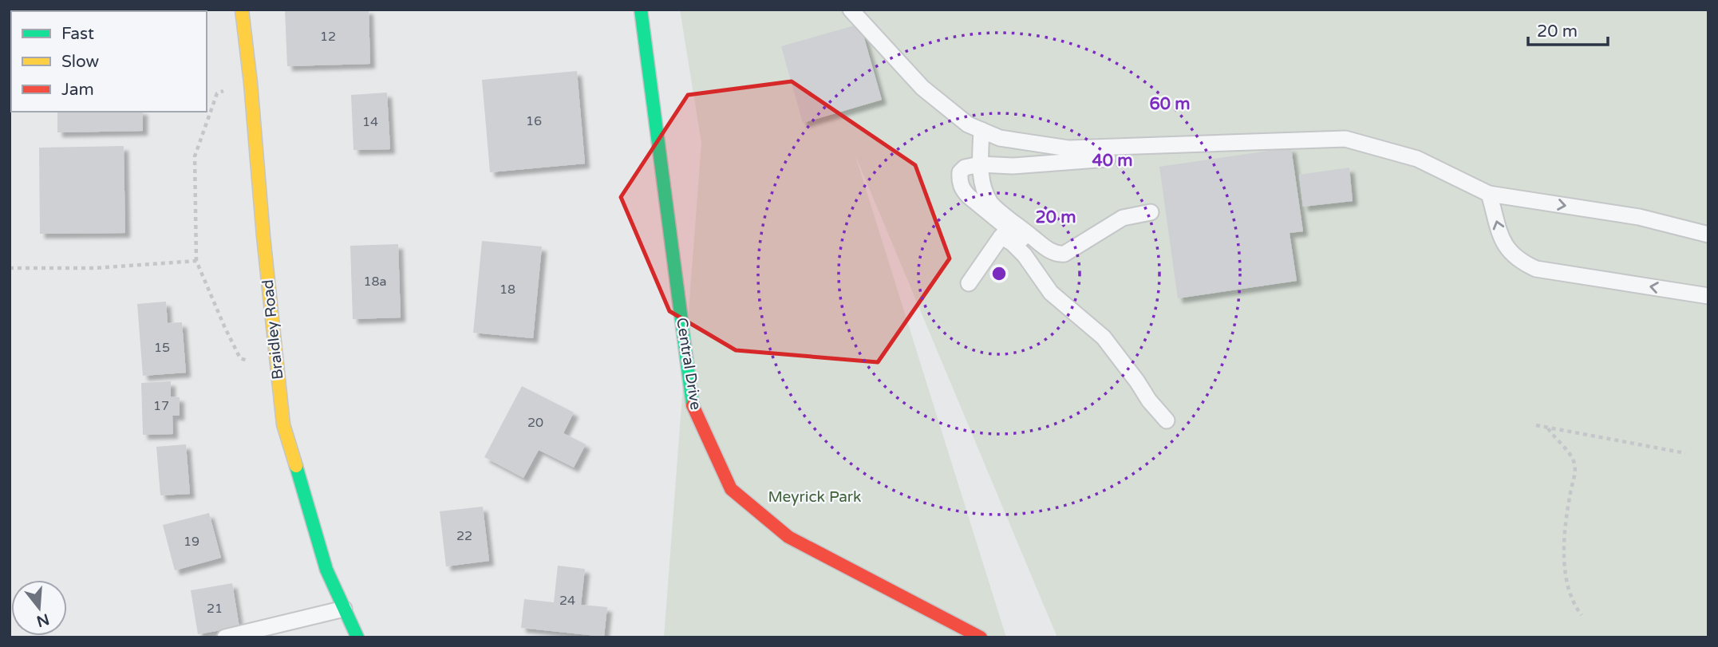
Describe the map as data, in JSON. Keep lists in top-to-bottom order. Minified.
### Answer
{"streets":{"street":["Braidley Road","Central Drive"]},"parks":["Meyrick Park"],"house_numbers":["12","16","14","18a","18","15","17","20","22","19","24","21"],"legend":["Fast","Slow","Jam"],"scale_bar":"20 m","north":"bottom","rings":["60 m","40 m","20 m"]}
